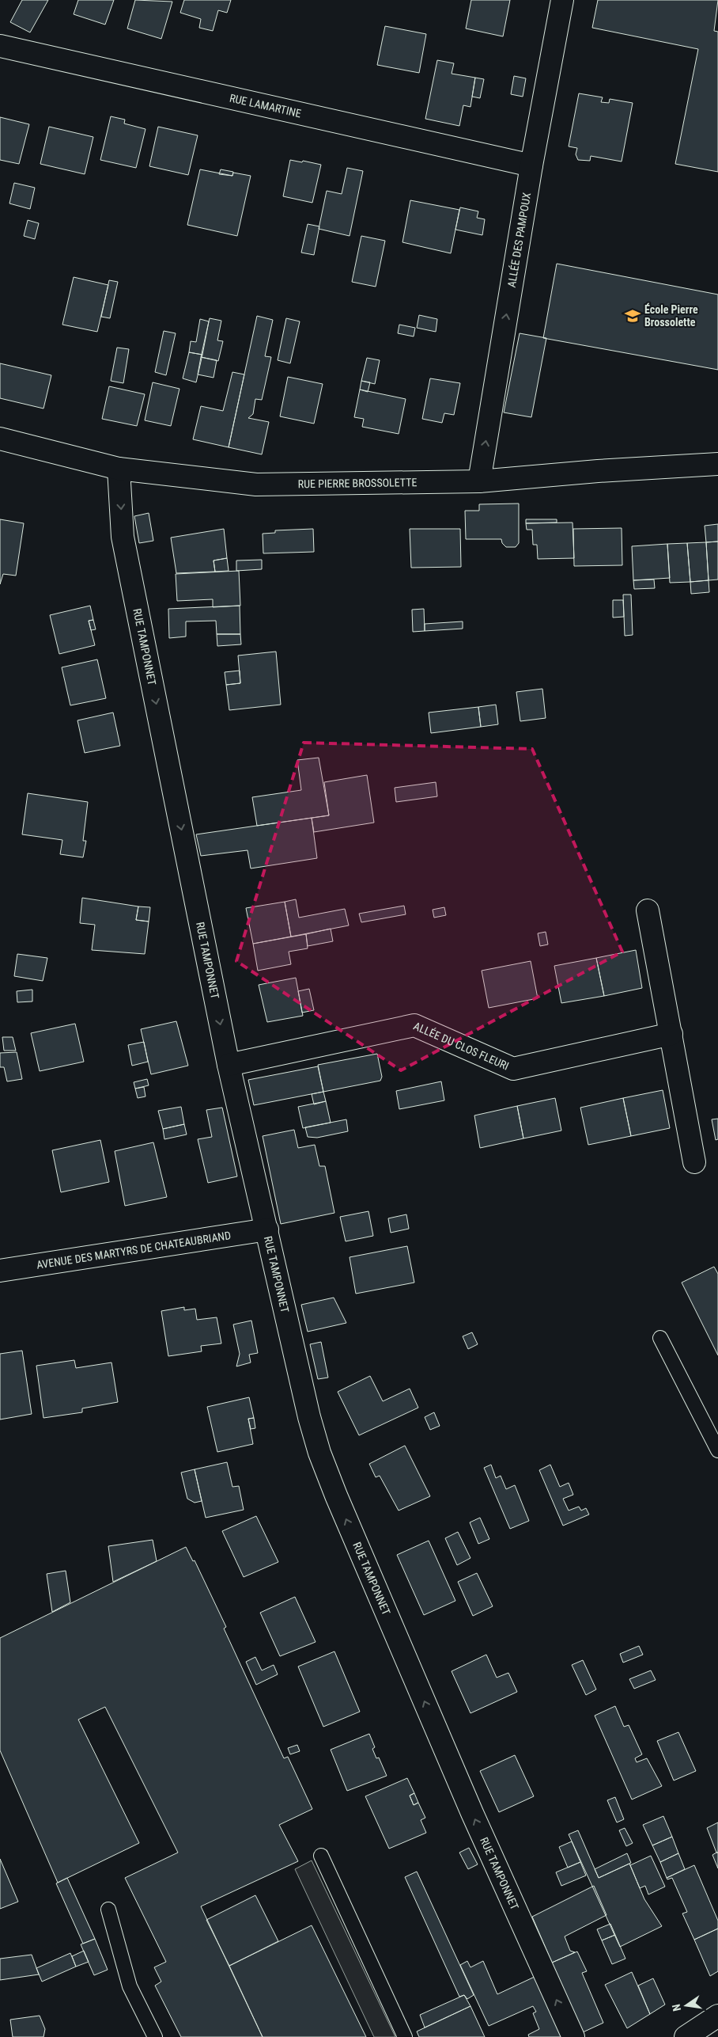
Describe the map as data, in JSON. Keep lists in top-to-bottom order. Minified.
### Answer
{"streets":{"street":["RUE LAMARTINE","ALLÉE DES PAMPOUX","RUE PIERRE BROSSOLETTE","RUE TAMPONNET","ALLÉE DU CLOS FLEURI","AVENUE DES MARTYRS DE CHATEAUBRIAND"]},"crossings":[["RUE LAMARTINE","ALLÉE DES PAMPOUX"],["ALLÉE DES PAMPOUX","RUE PIERRE BROSSOLETTE"],["RUE PIERRE BROSSOLETTE","RUE TAMPONNET"],["RUE TAMPONNET","ALLÉE DU CLOS FLEURI"],["RUE TAMPONNET","AVENUE DES MARTYRS DE CHATEAUBRIAND"]],"one_way":["ALLÉE DES PAMPOUX"],"places":{"school or university":["École Pierre Brossolette"]},"north":"left"}
